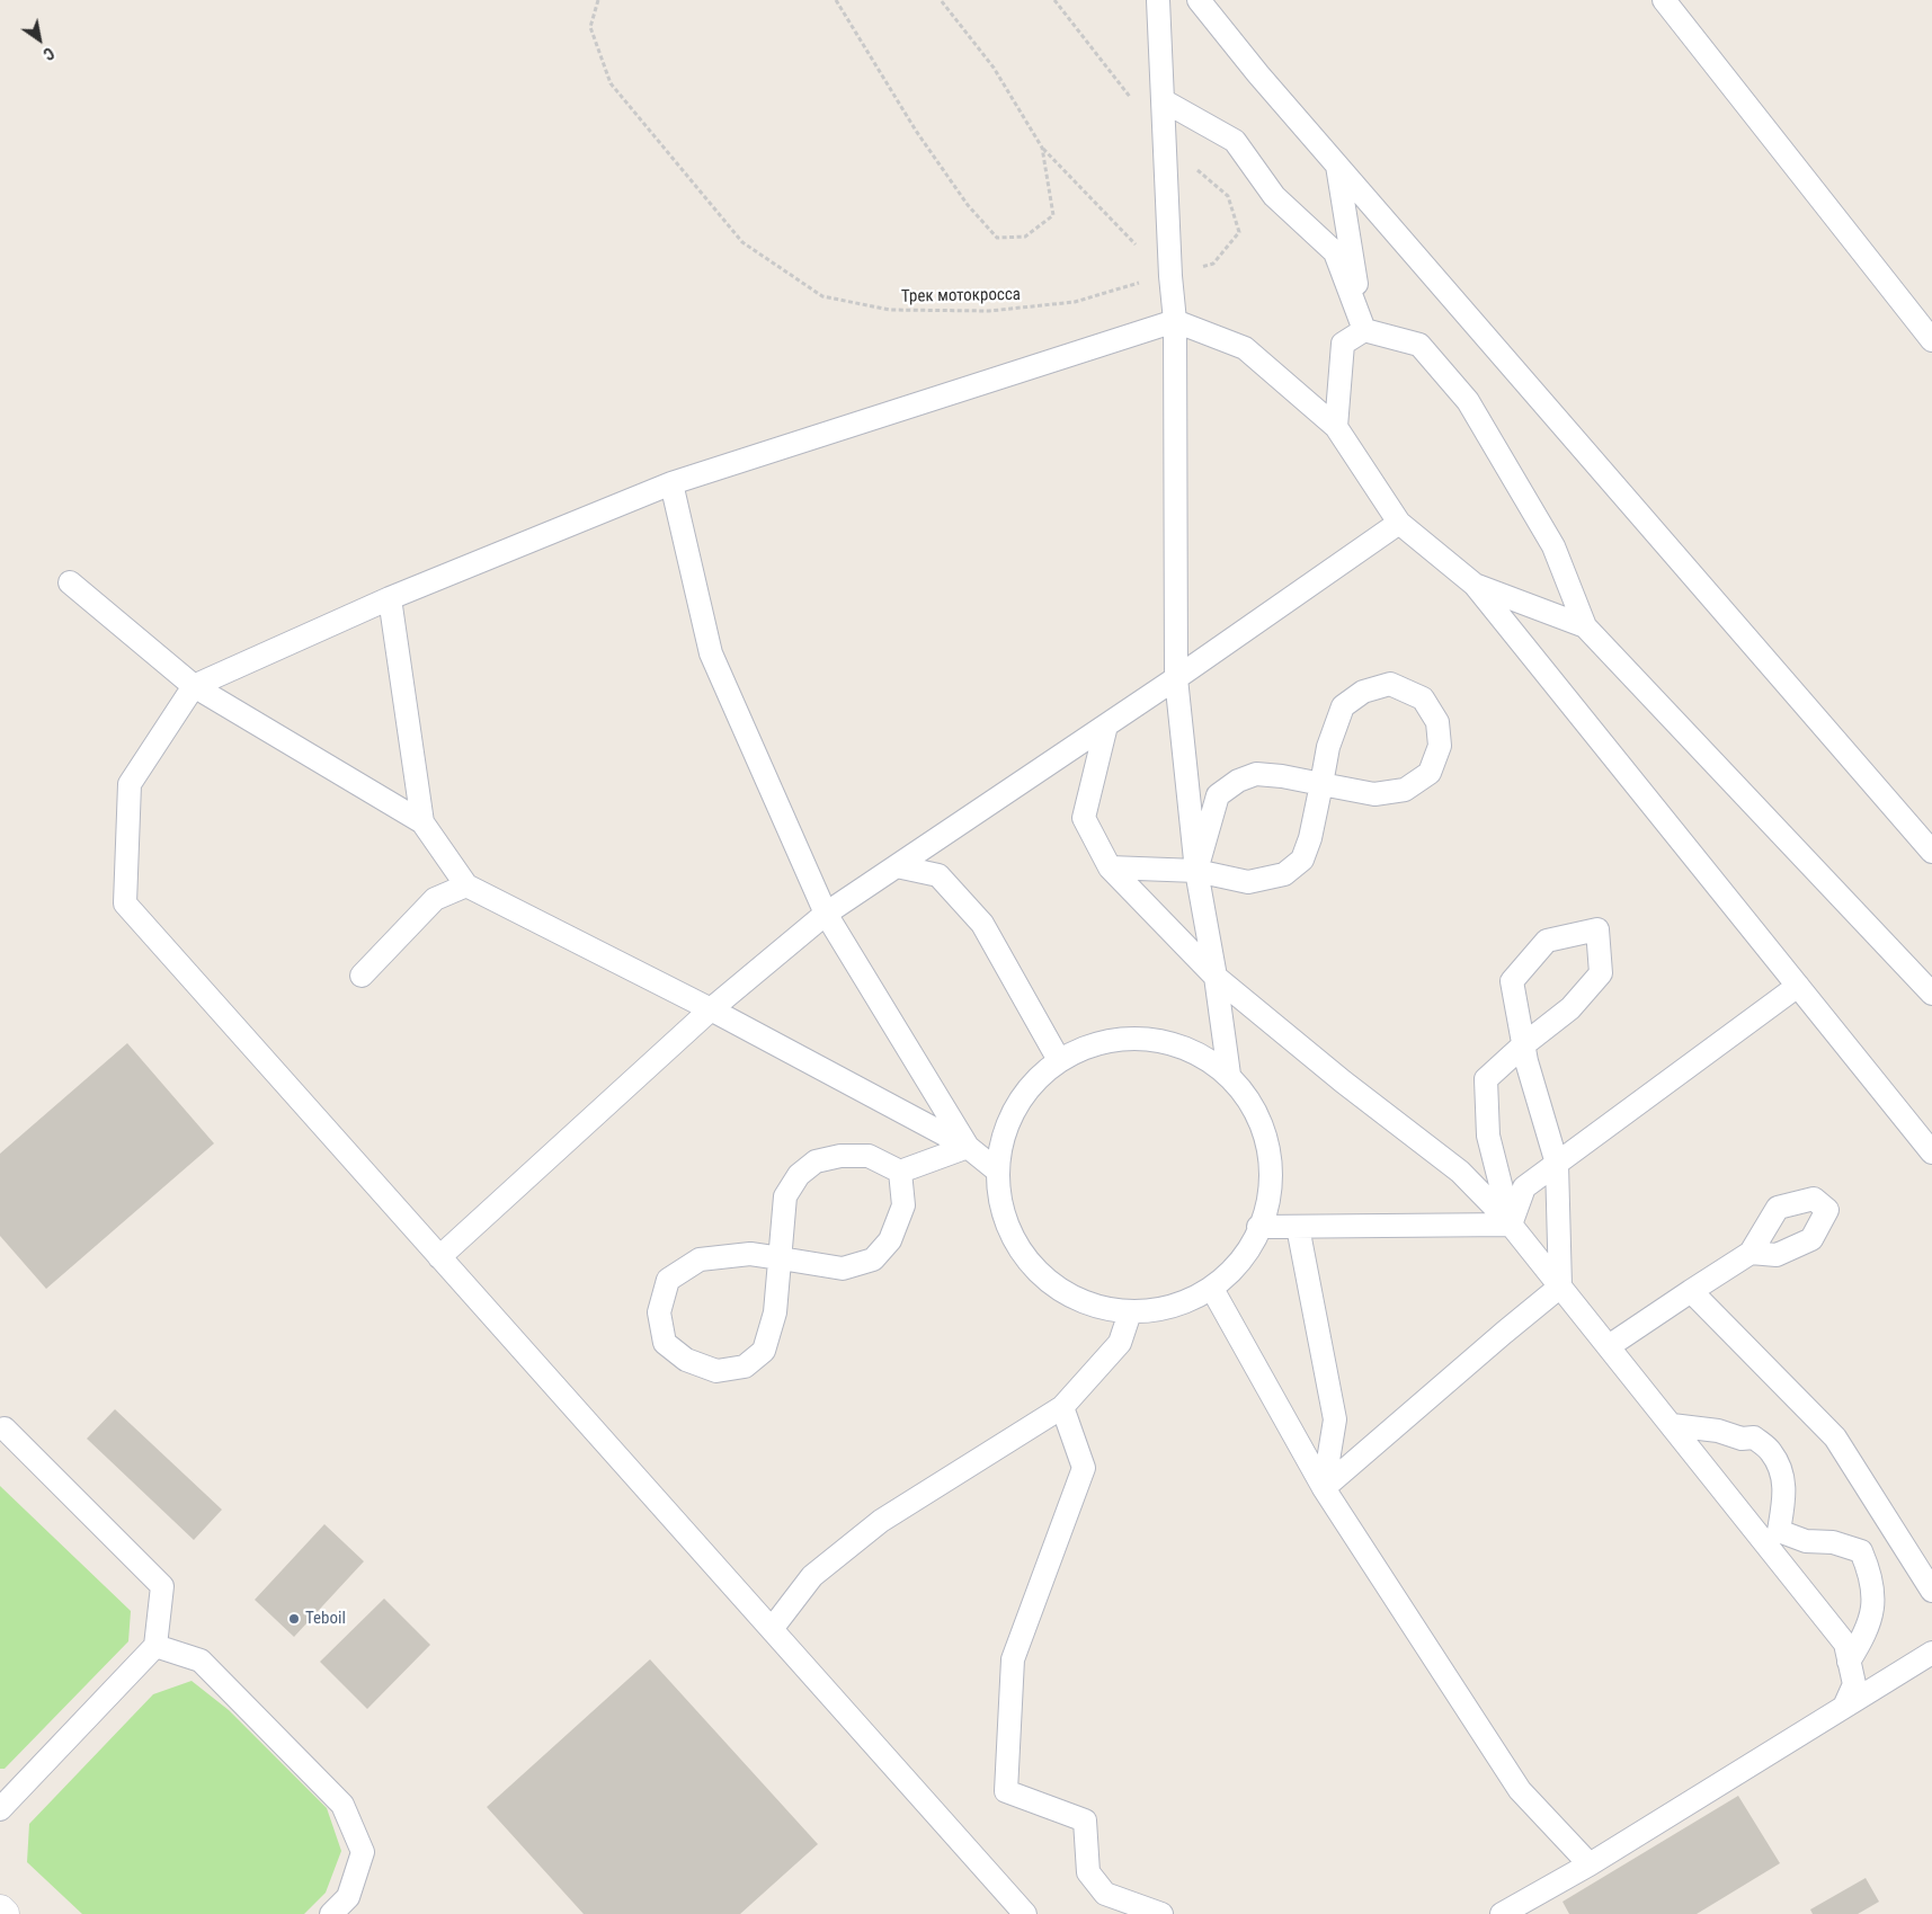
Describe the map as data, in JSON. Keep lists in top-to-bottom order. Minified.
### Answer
{"streets":{"path":["Трек мотокросса"]},"places":["Teboil"],"north":"bottom right"}
